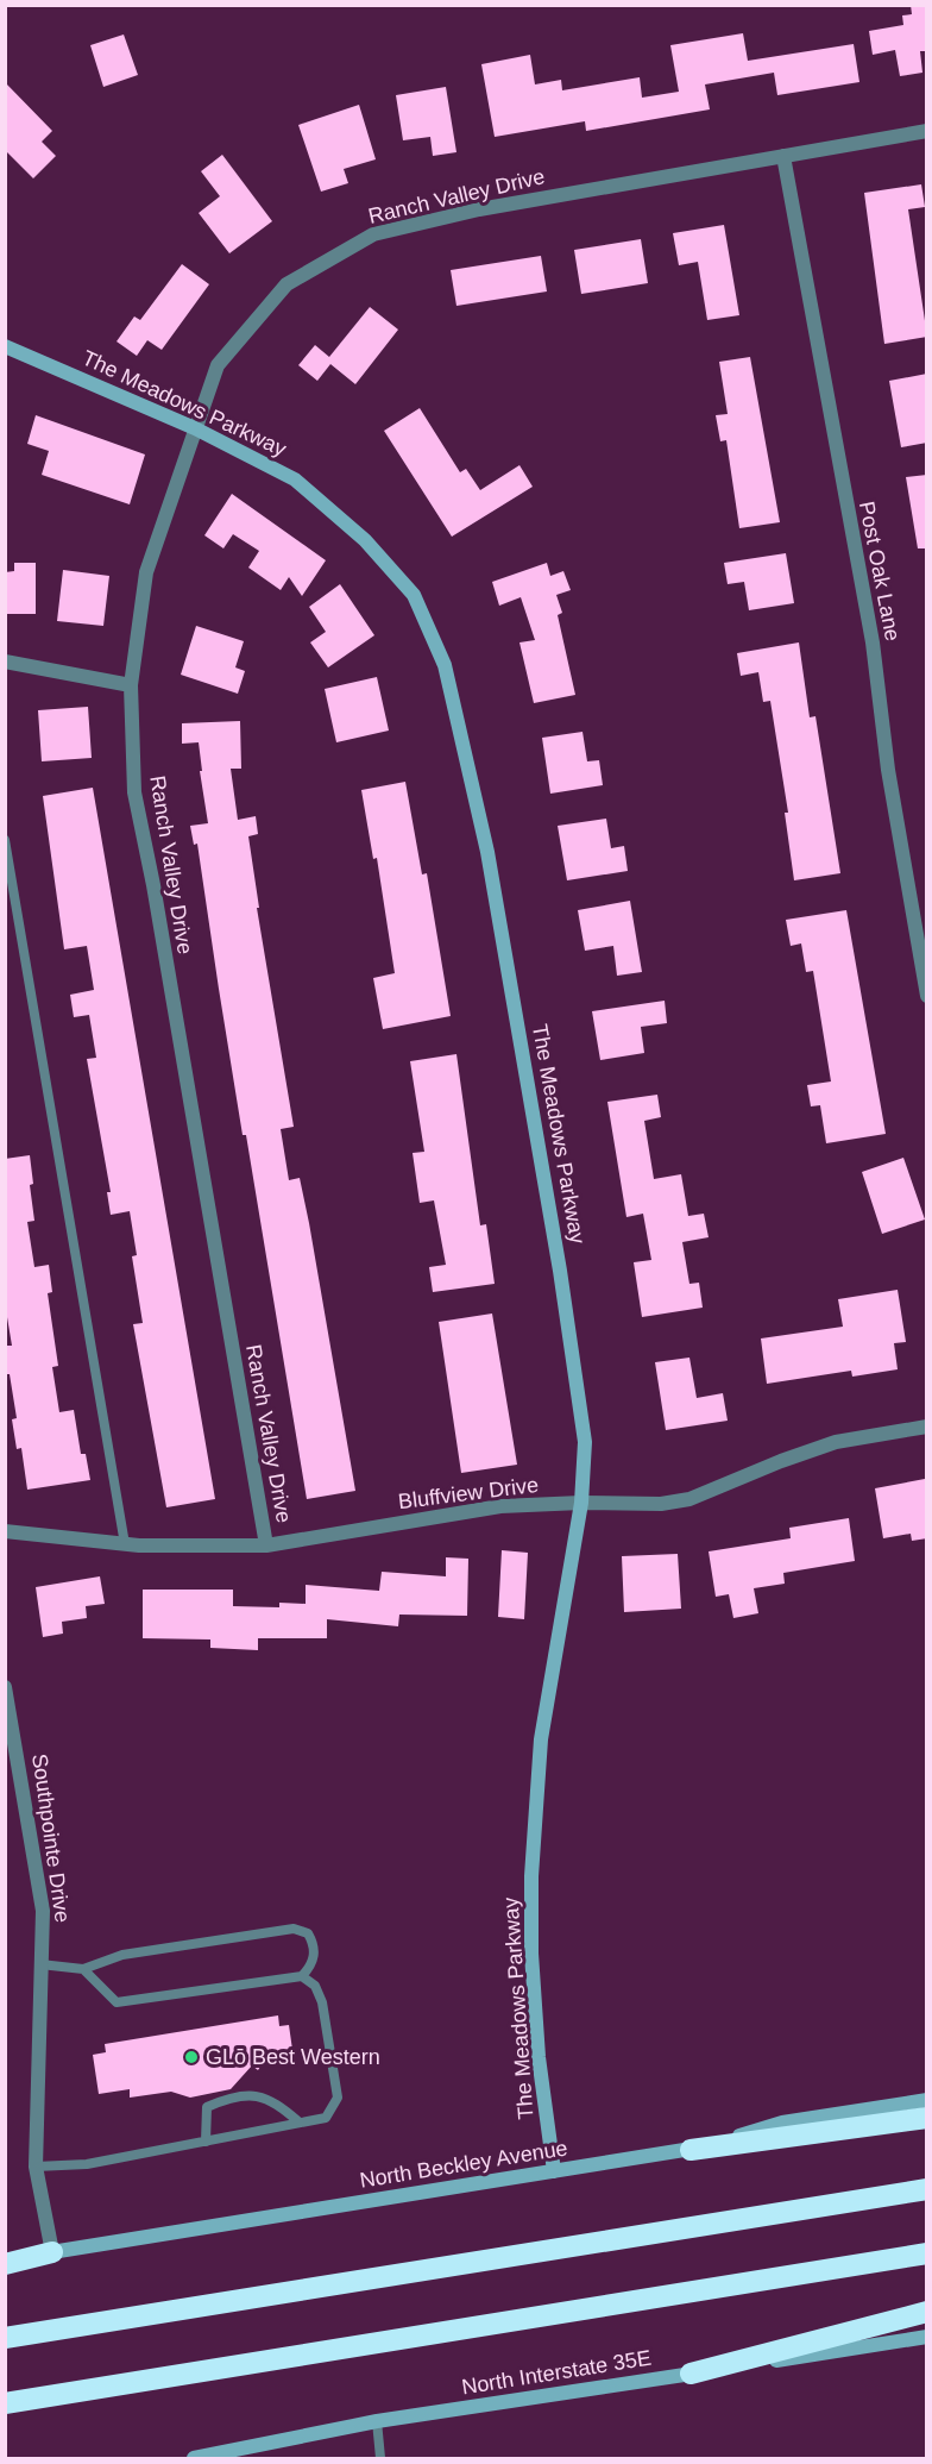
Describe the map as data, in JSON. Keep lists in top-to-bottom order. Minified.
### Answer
{"streets":{"street":["Ranch Valley Drive","The Meadows Parkway","Post Oak Lane","Bluffview Drive","Southpointe Drive","North Beckley Avenue","North Interstate 35E"]},"crossings":[["Ranch Valley Drive","The Meadows Parkway"],["Ranch Valley Drive","Post Oak Lane"],["Ranch Valley Drive","Bluffview Drive"],["The Meadows Parkway","Bluffview Drive"],["The Meadows Parkway","North Beckley Avenue"],["Southpointe Drive","North Beckley Avenue"]],"places":["GLō Best Western"]}
